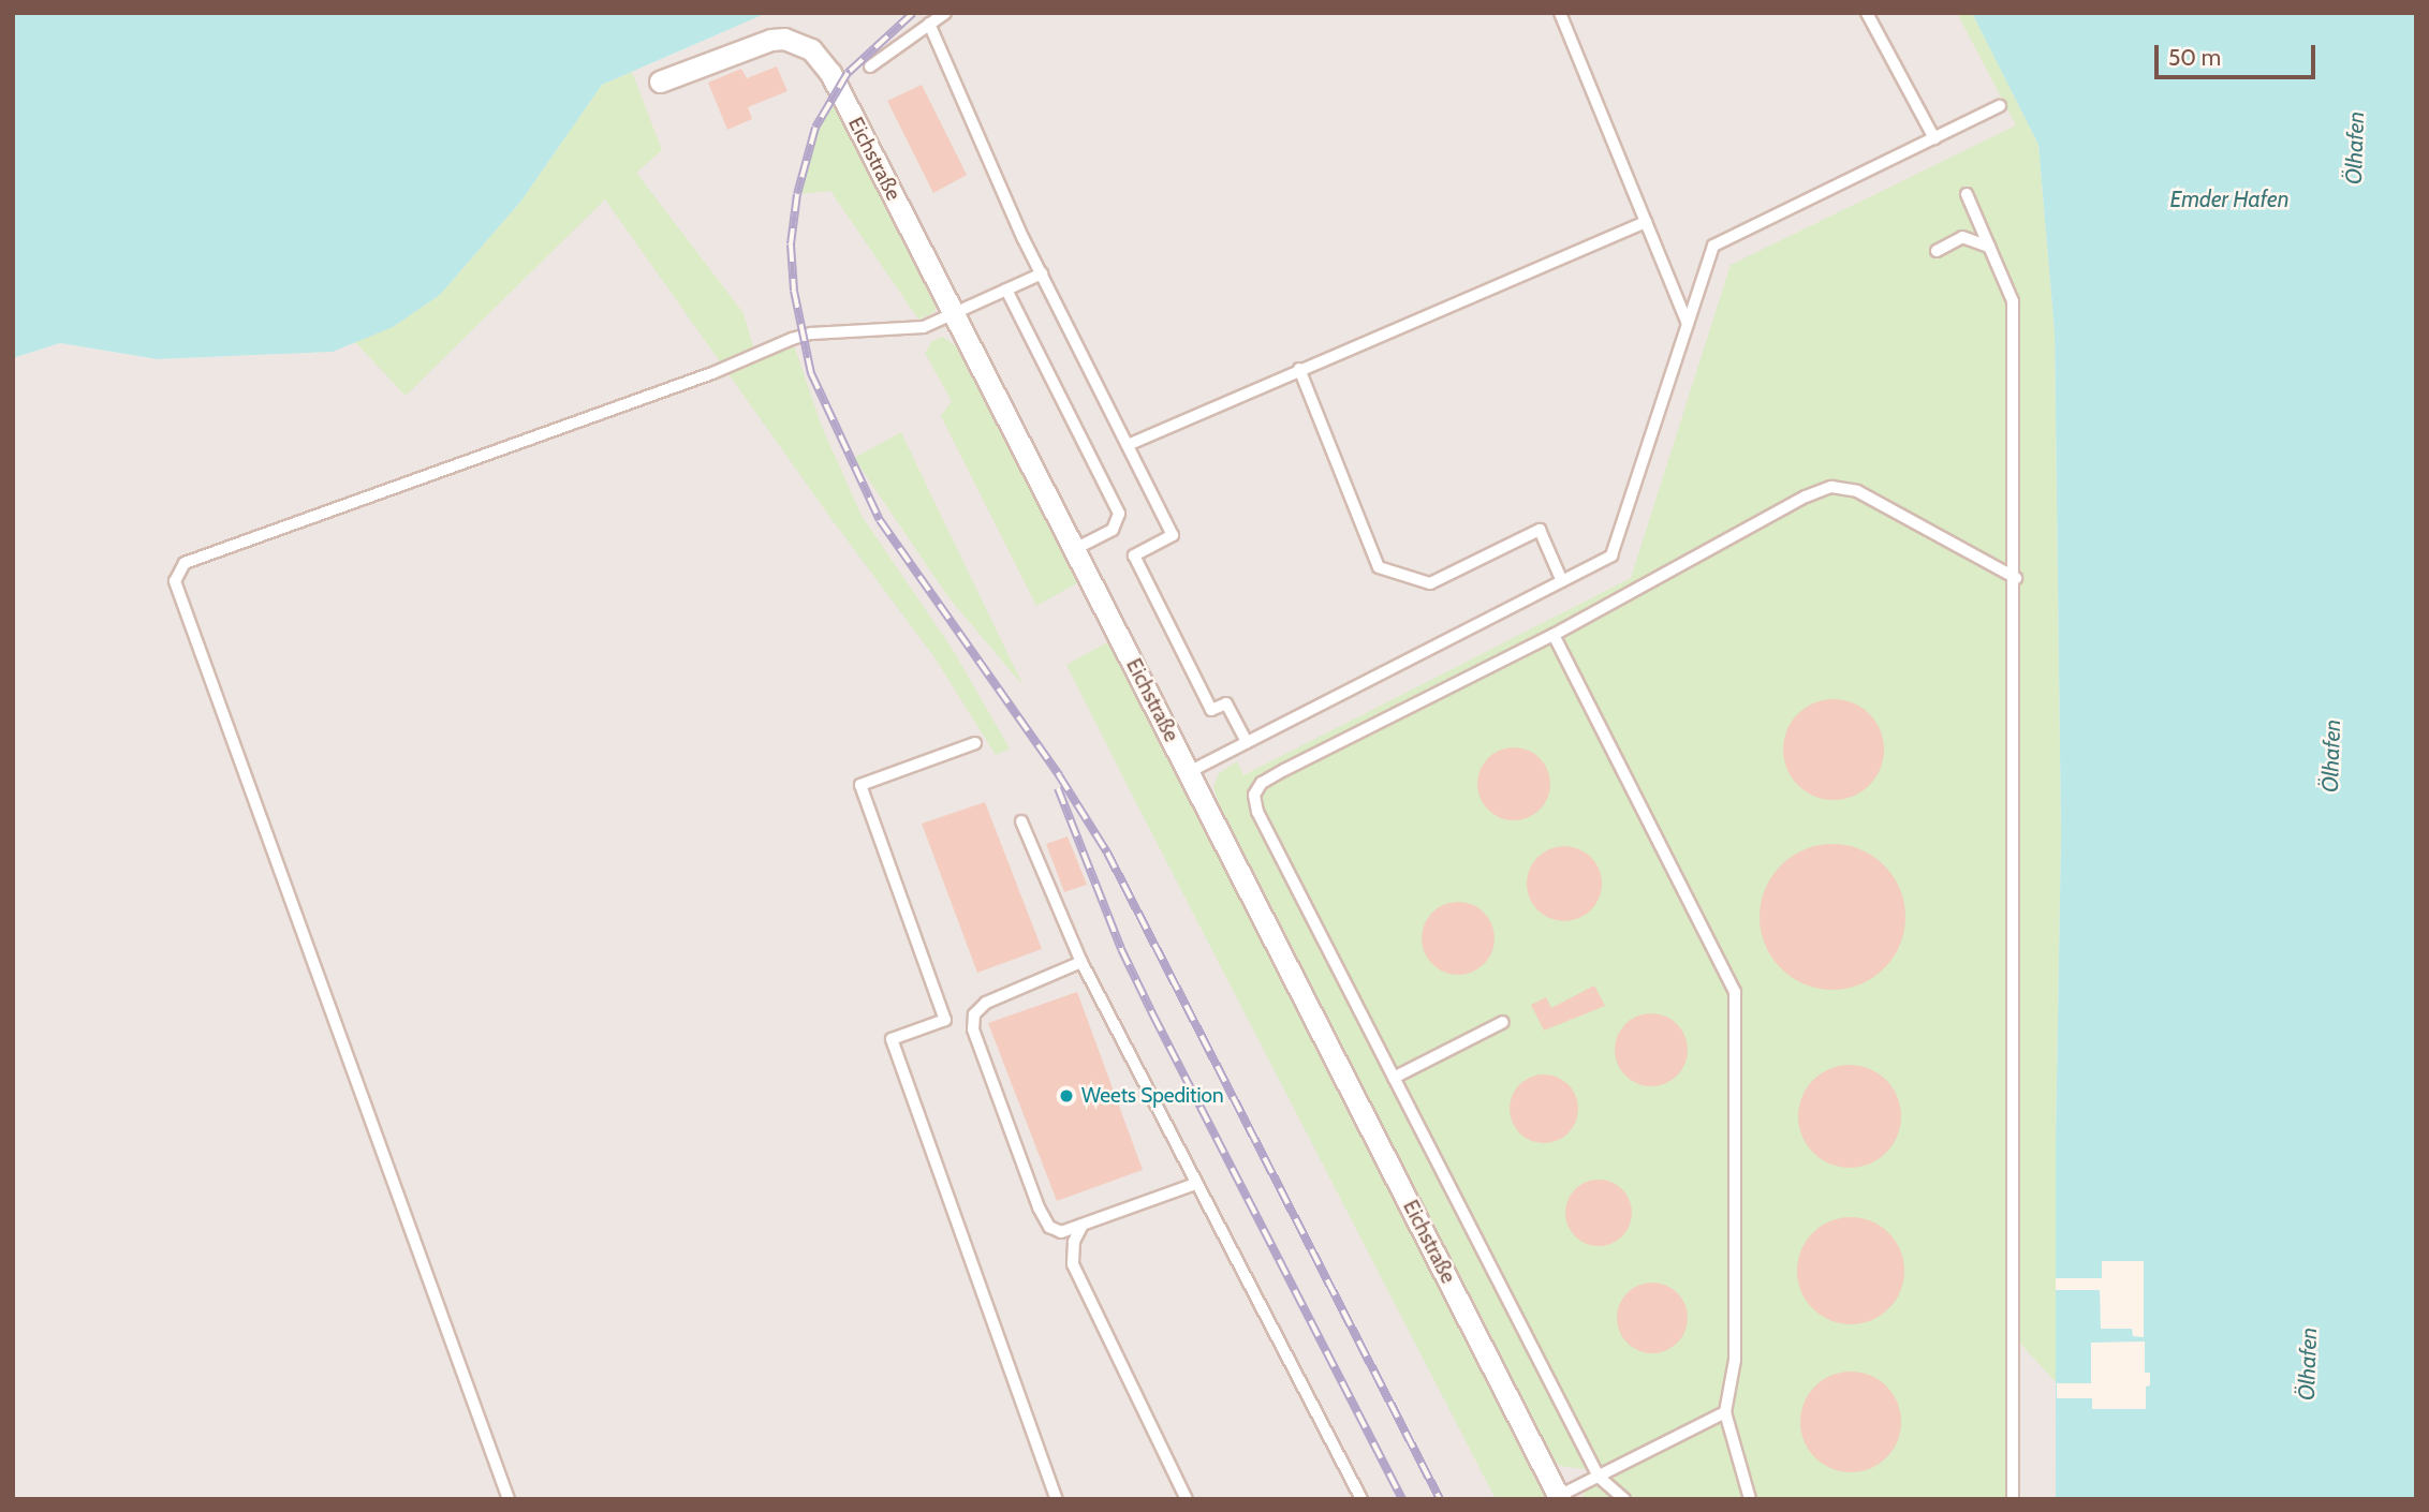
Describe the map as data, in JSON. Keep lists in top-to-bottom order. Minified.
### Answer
{"streets":{"street":["Eichstraße"]},"water":["Ölhafen","Emder Hafen"],"places":["Weets Spedition"],"scale_bar":"50 m"}
